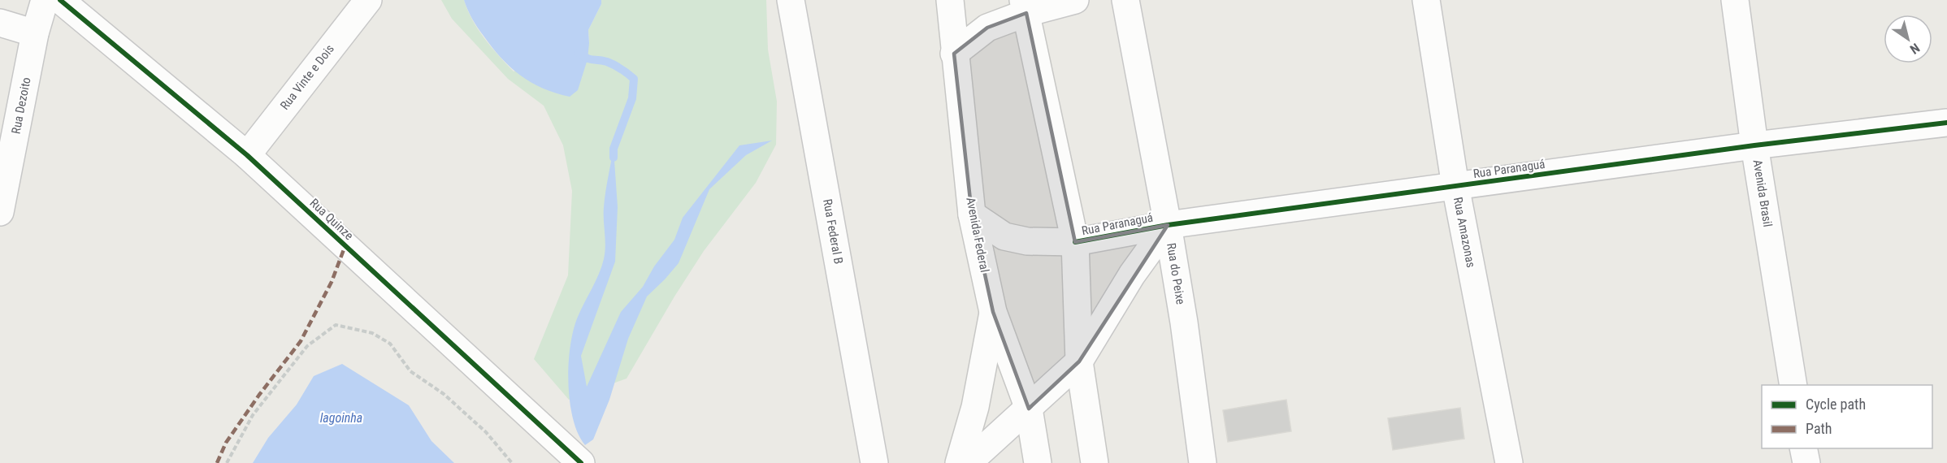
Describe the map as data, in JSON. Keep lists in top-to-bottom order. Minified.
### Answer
{"streets":{"street":["Rua Vinte e Dois","Rua Dezoito","Rua Paranaguá","Avenida Brasil","Rua Quinze","Rua Federal B","Rua Amazonas","Avenida Federal","Rua do Peixe"]},"crossings":[["Rua Vinte e Dois","Rua Quinze"],["Rua Paranaguá","Avenida Brasil"],["Rua Paranaguá","Rua Amazonas"],["Rua Paranaguá","Avenida Federal"],["Rua Paranaguá","Rua do Peixe"]],"water":["lagoinha"],"legend":["Cycle path","Path"],"north":"bottom right"}
